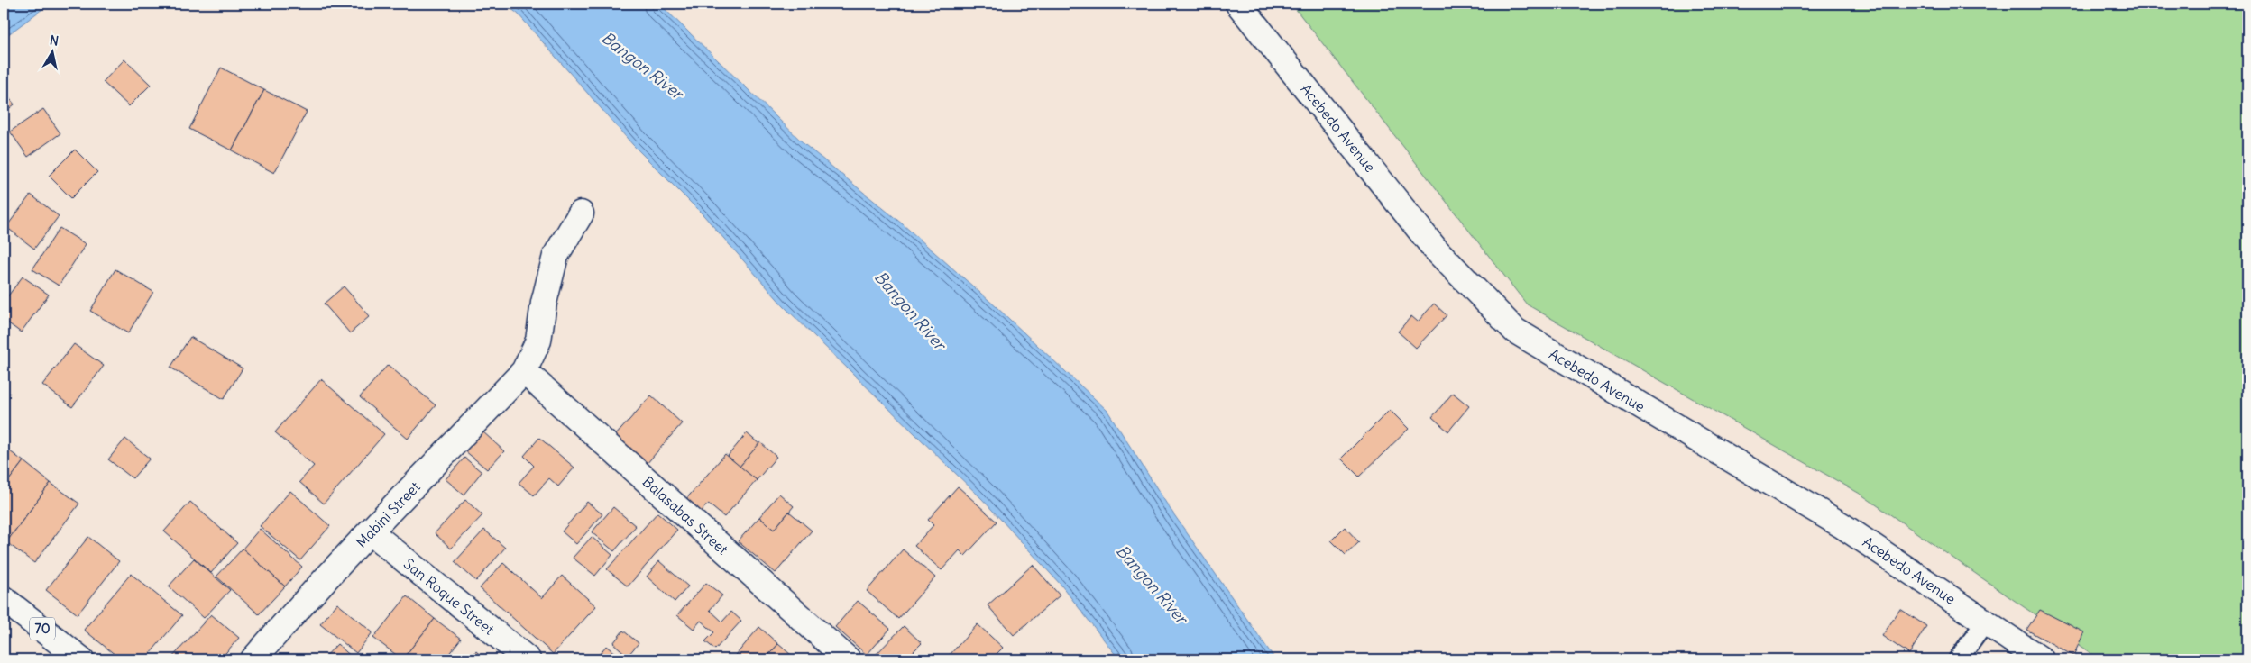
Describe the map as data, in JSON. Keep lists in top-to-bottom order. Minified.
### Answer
{"streets":{"main road":["Acebedo Avenue","Mabini Street","Balasabas Street","San Roque Street","70"]},"crossings":[["Mabini Street","Balasabas Street"],["Mabini Street","San Roque Street"]],"water":["Bangon River"],"north":"top"}
